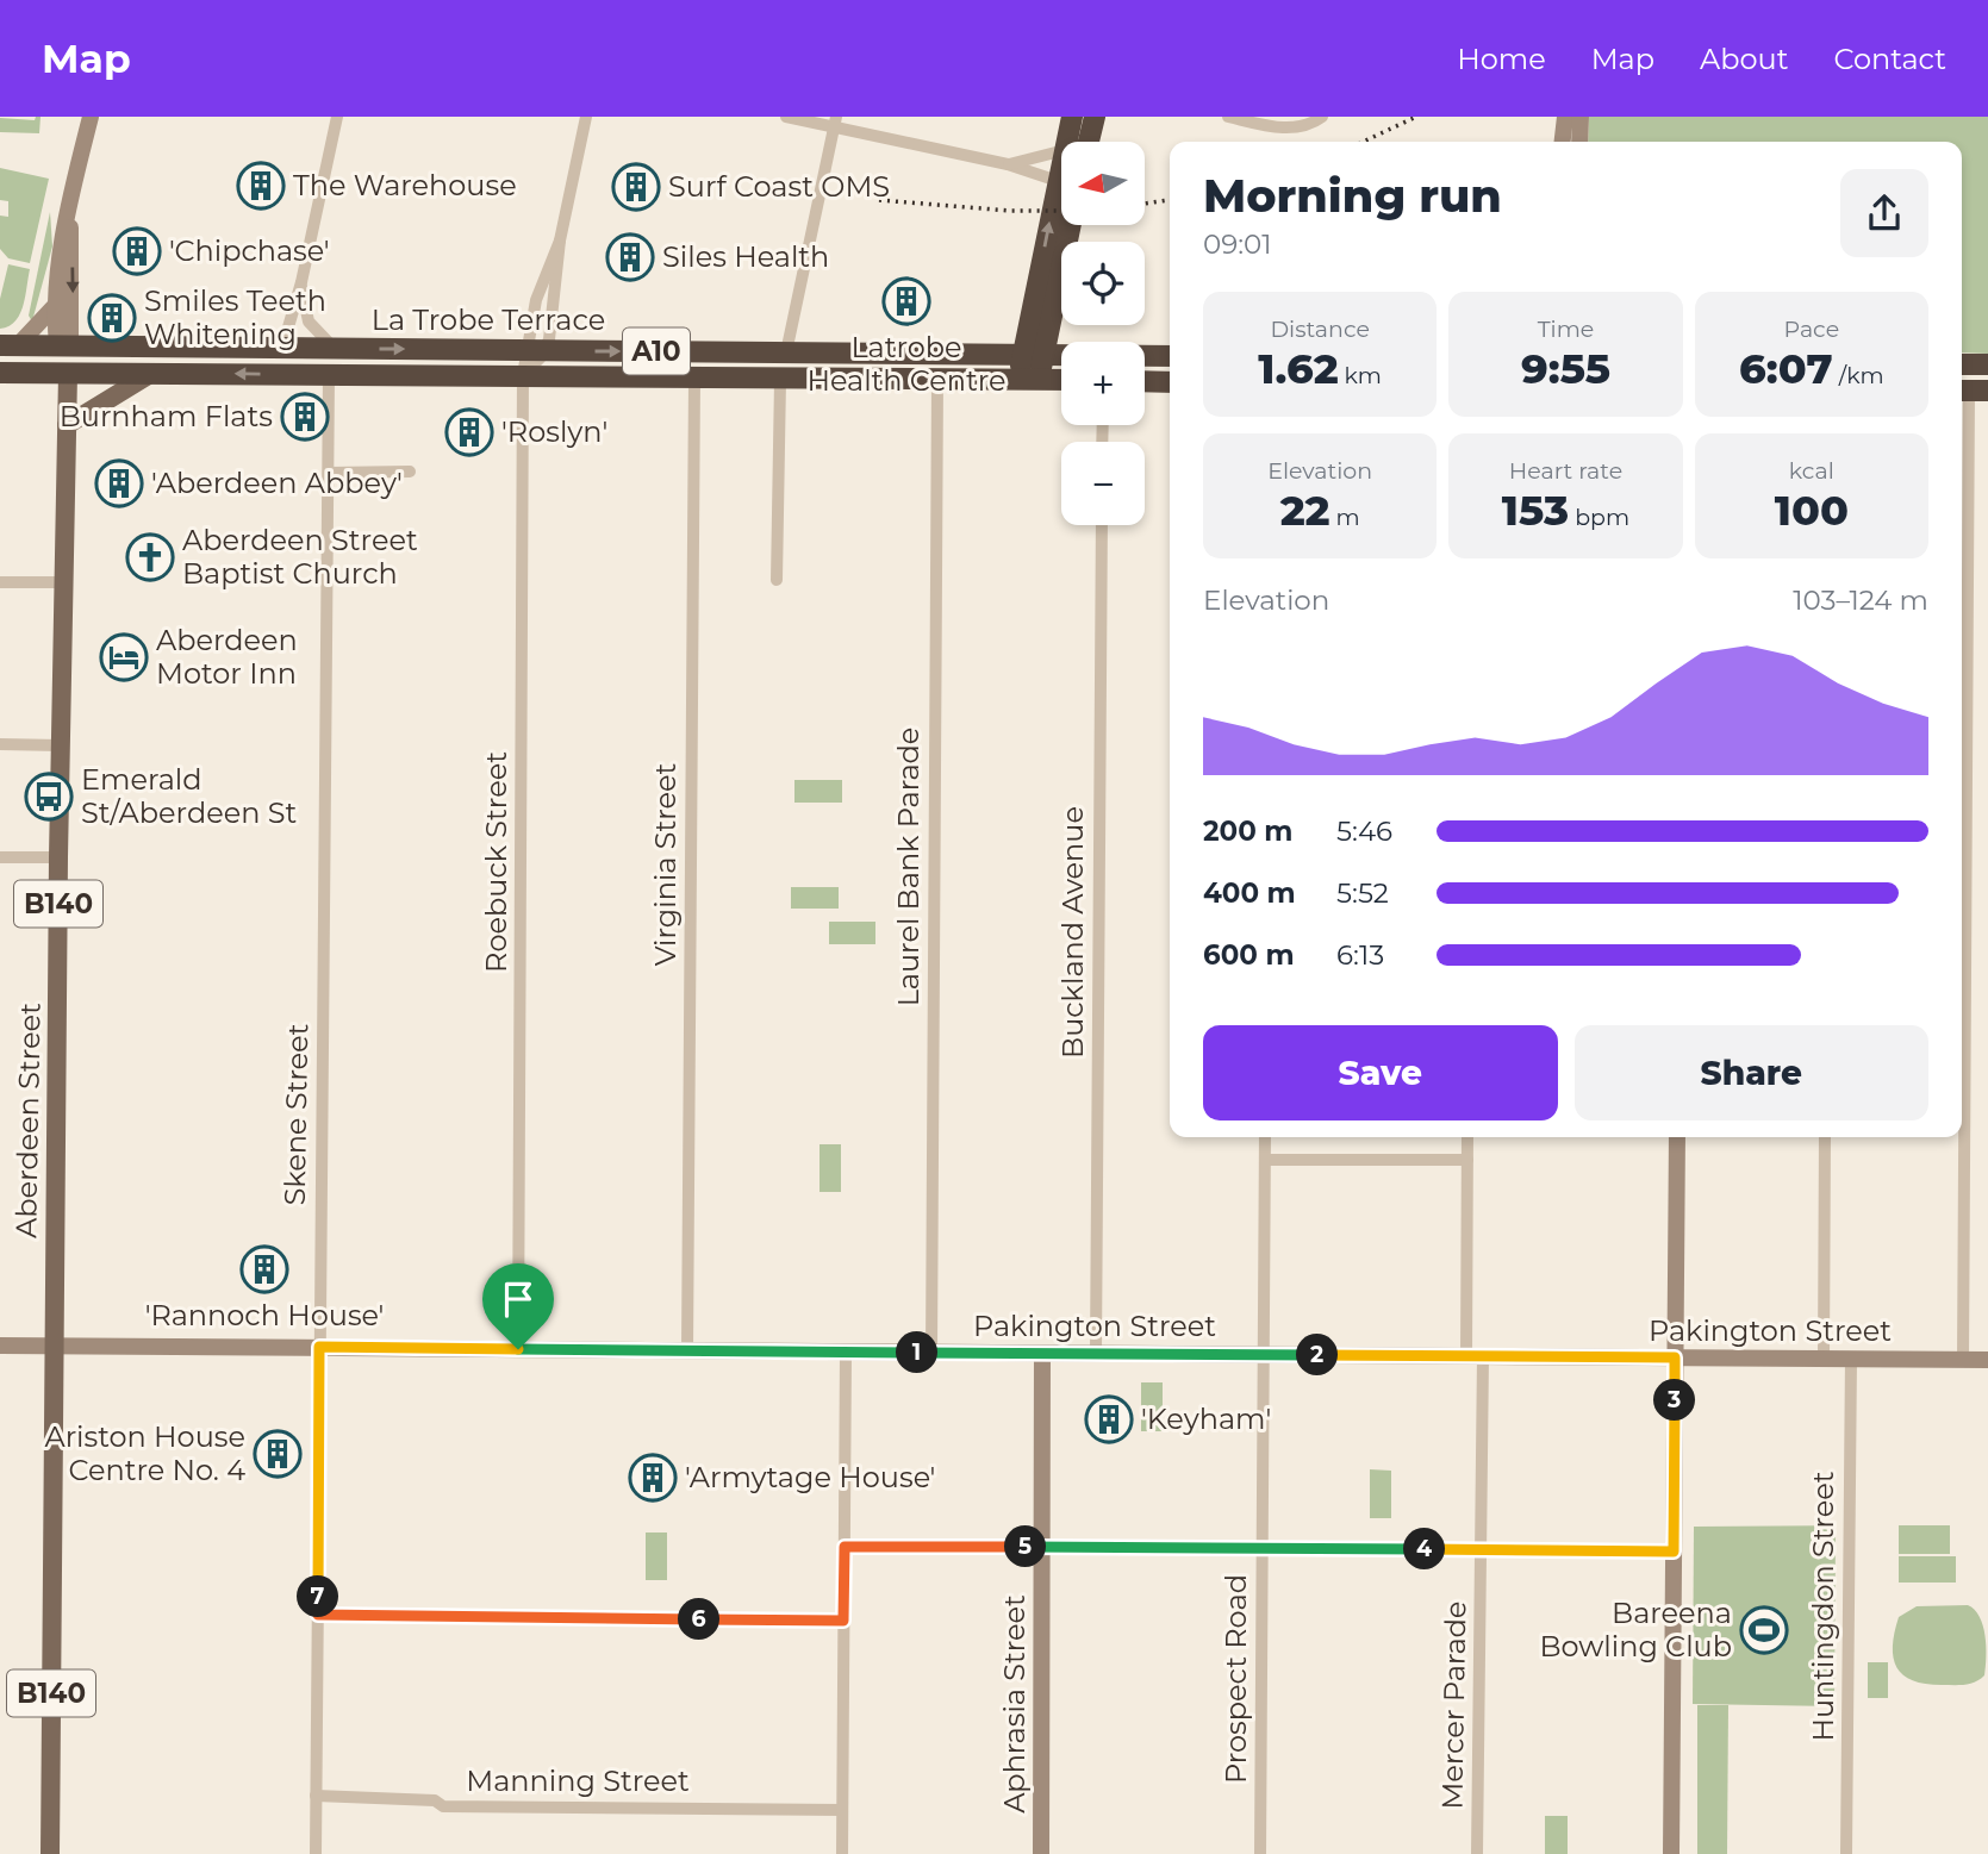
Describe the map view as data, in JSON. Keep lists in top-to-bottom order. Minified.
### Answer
{"streets":{"highway":["La Trobe Terrace","A10","B140"],"main road":["Aberdeen Street"],"street":["Roebuck Street","Virginia Street","Laurel Bank Parade","Buckland Avenue","Skene Street","Pakington Street","Huntingdon Street","Prospect Road","Aphrasia Street","Mercer Parade","Manning Street"]},"crossings":[["La Trobe Terrace","Roebuck Street"],["La Trobe Terrace","Virginia Street"],["La Trobe Terrace","Laurel Bank Parade"],["La Trobe Terrace","B140"],["La Trobe Terrace","Skene Street"],["La Trobe Terrace","Aberdeen Street"],["Roebuck Street","Pakington Street"],["Virginia Street","Pakington Street"],["Laurel Bank Parade","Pakington Street"],["B140","Aberdeen Street"],["Buckland Avenue","Pakington Street"],["Skene Street","Pakington Street"],["Skene Street","Manning Street"],["Aberdeen Street","Pakington Street"],["Pakington Street","Huntingdon Street"],["Pakington Street","Prospect Road"],["Pakington Street","Aphrasia Street"],["Pakington Street","Mercer Parade"]],"places":{"building":["The Warehouse","Surf Coast OMS","'Chipchase'","Siles Health","Latrobe Health Centre","Smiles Teeth Whitening","Burnham Flats","'Roslyn'","'Aberdeen Abbey'","'Rannoch House'","'Keyham'","Ariston House Centre No. 4","'Armytage House'"],"church":["Aberdeen Street Baptist Church"],"hotel":["Aberdeen Motor Inn"],"bus stop":["Emerald St/Aberdeen St"],"sports":["Bareena Bowling Club"]},"north":"left","page":{"header":"Map","nav":["Home","Map","About","Contact"],"map_buttons":["+","−"],"heading":["Morning run","09:01"],"stats":[["Distance","1.62 km"],["Time","9:55"],["Pace","6:07 /km"],["Elevation","22 m"],["Heart rate","153 bpm"],["kcal","100"]],"chart":["Elevation","103–124 m"],"list":[{"name":"200 m","note":"5:46"},{"name":"400 m","note":"5:52"},{"name":"600 m","note":"6:13"}],"buttons":["Save","Share"],"pins":["1","2","3","5","4","7","6"]}}
